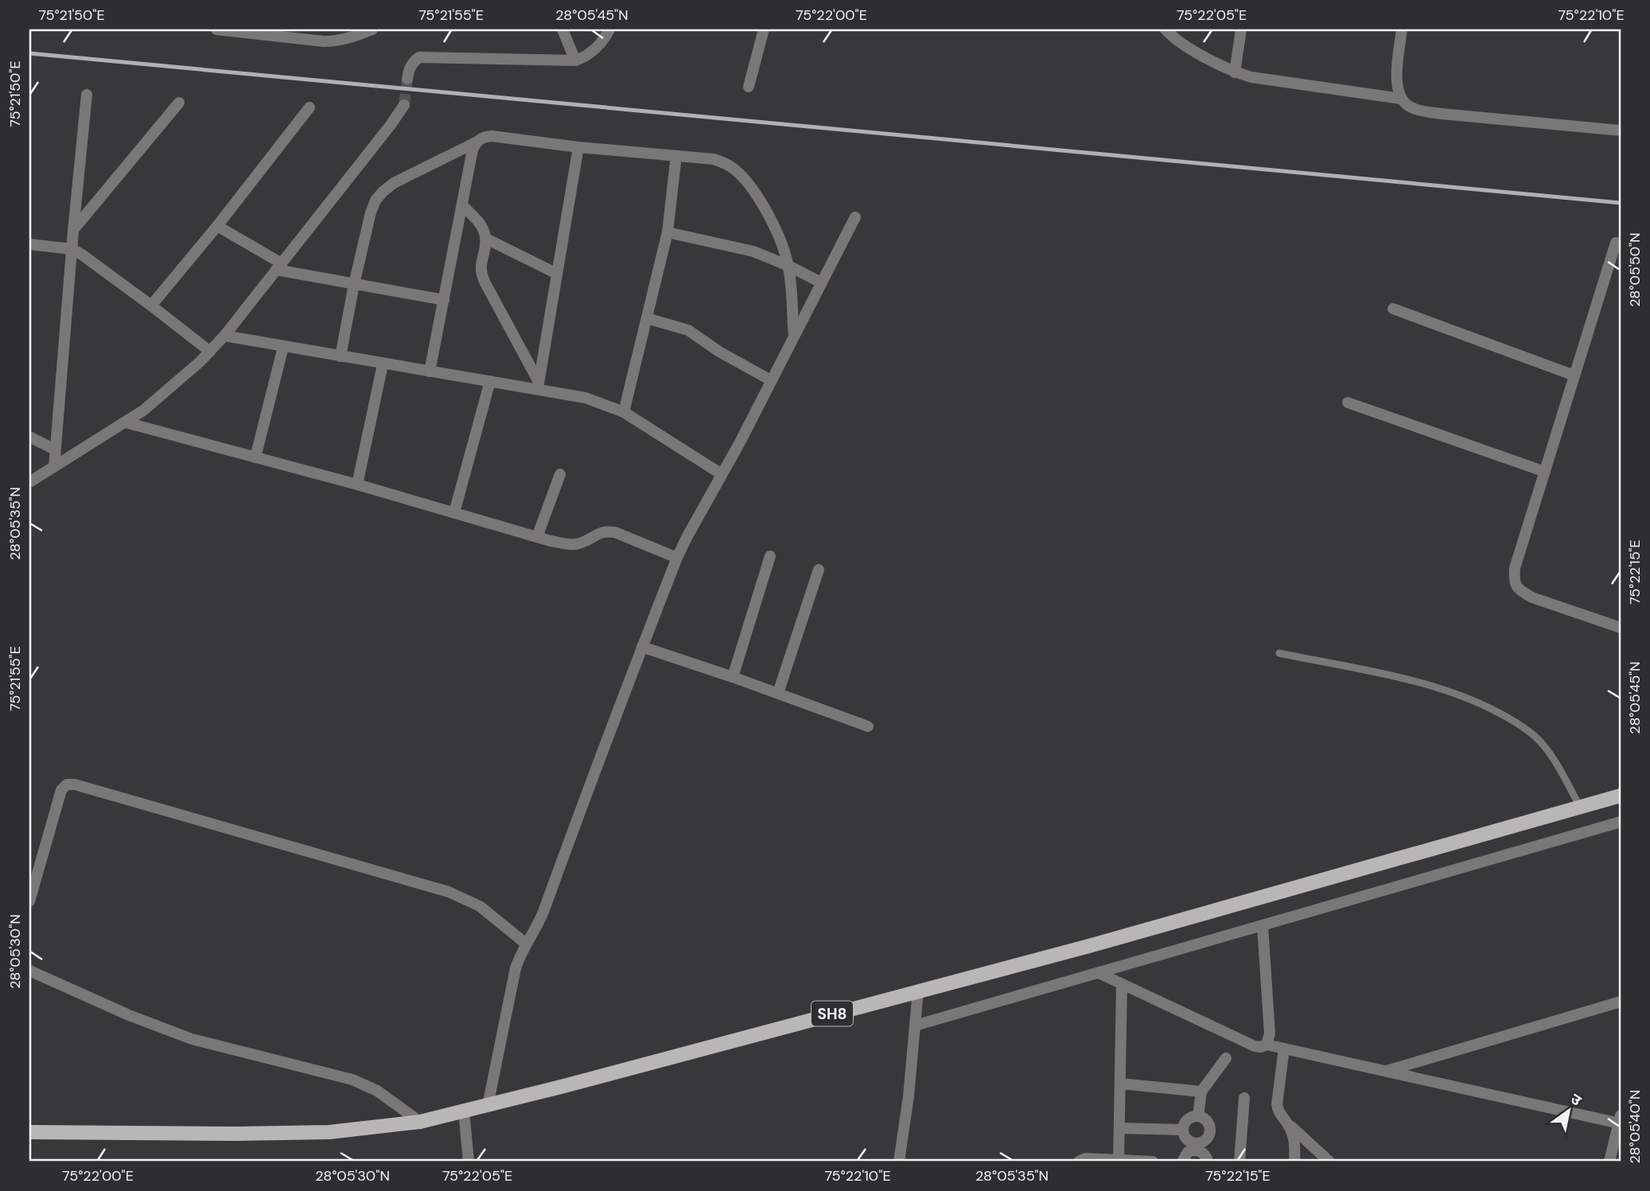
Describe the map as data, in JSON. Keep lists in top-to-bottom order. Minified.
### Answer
{"streets":{"main road":["SH8"]},"north":"top right","coordinates":["75°21'50\"E","75°21'55\"E","28°05'45\"N","75°22'00\"E","75°22'05\"E","75°22'10\"E","28°05'50\"N","28°05'35\"N","75°22'15\"E","28°05'30\"N","28°05'40\"N"]}
